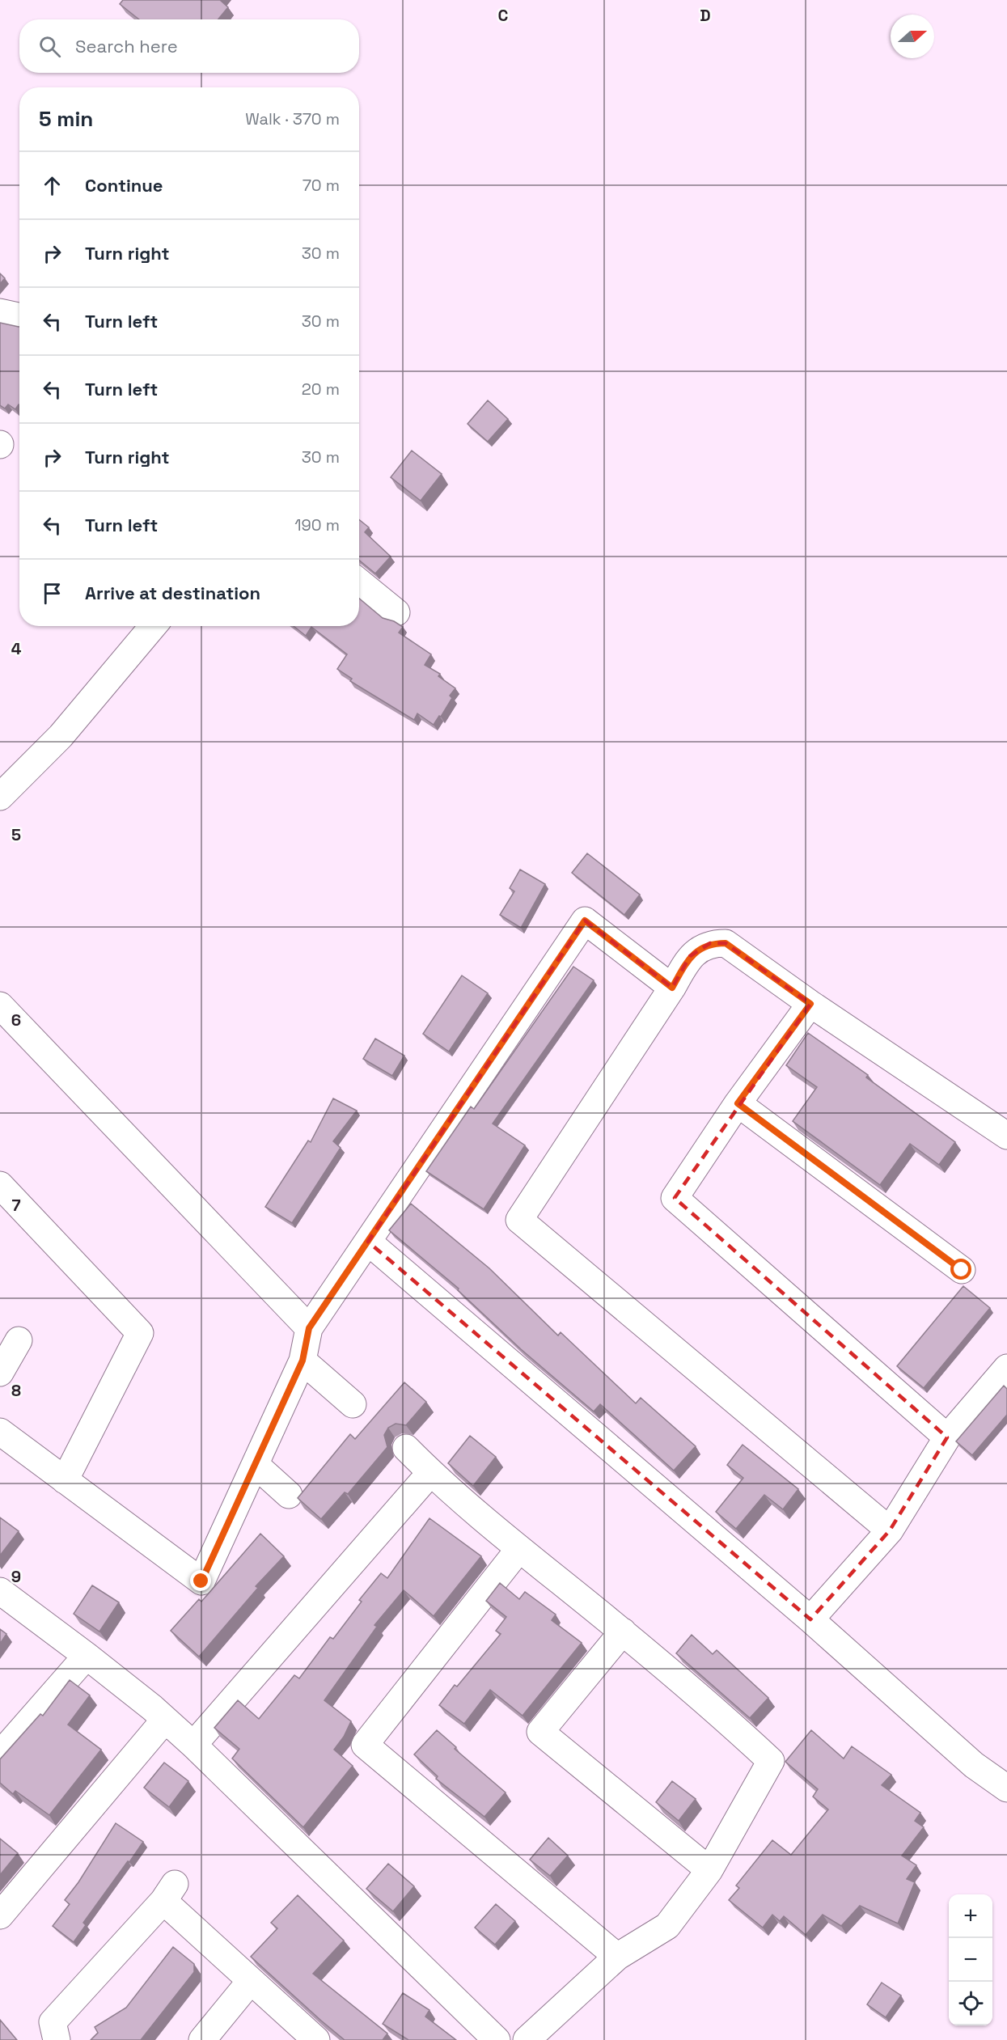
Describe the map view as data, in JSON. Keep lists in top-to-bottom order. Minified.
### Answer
{"north":"right","page":{"search":"Search here","heading":["5 min","Walk · 370 m"],"list":[["Continue","70 m"],["Turn right","30 m"],["Turn left","30 m"],["Turn left","20 m"],["Turn right","30 m"],["Turn left","190 m"],"Arrive at destination"],"map_buttons":["+","−"]},"grid":{"columns":["C","D"],"rows":["4","5","6","7","8","9"]}}
